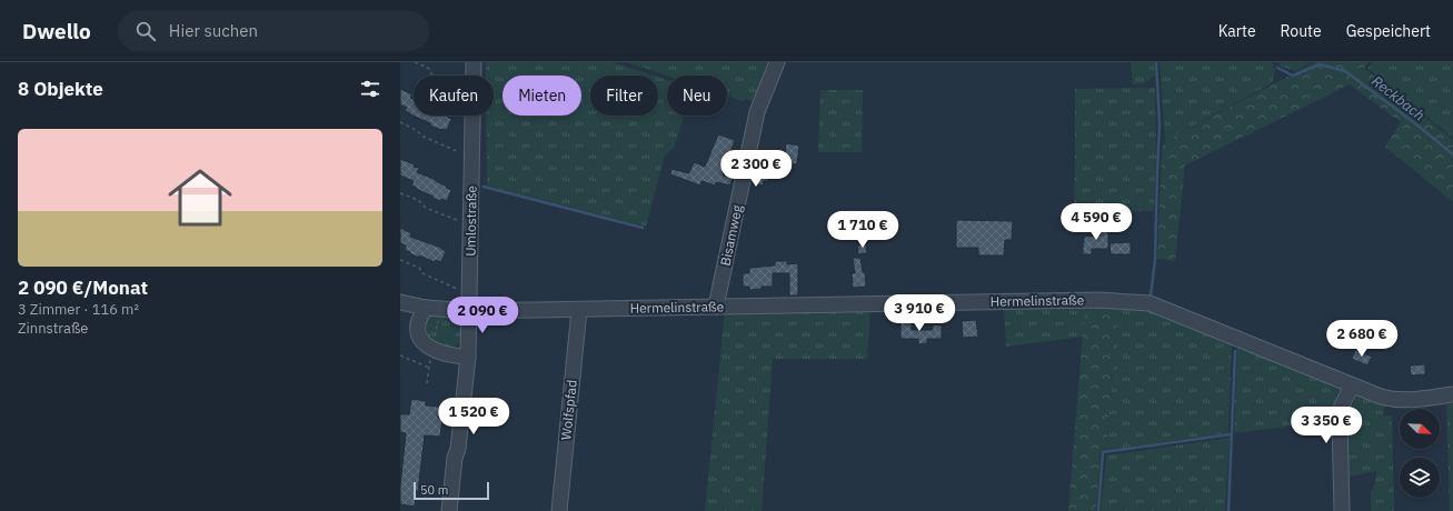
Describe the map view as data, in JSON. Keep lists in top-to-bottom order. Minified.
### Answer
{"streets":{"street":["Umlostraße","Bisamweg","Hermelinstraße","Wolfspfad"]},"crossings":[["Umlostraße","Hermelinstraße"],["Bisamweg","Hermelinstraße"],["Hermelinstraße","Wolfspfad"]],"water":["Reckbach"],"scale_bar":"50 m","north":"bottom right","page":{"header":"Dwello","search":"Hier suchen","nav":["Karte","Route","Gespeichert"],"heading":"8 Objekte","chip":["Kaufen","Mieten","Filter","Neu"],"list":[{"name":"2 090 €/Monat","note":"3 Zimmer · 116 m² · Zinnstraße"}],"price":["2 300 €","4 590 €","1 710 €","3 910 €","2 090 €","2 680 €","1 520 €","3 350 €"],"scale":"50 m"}}
